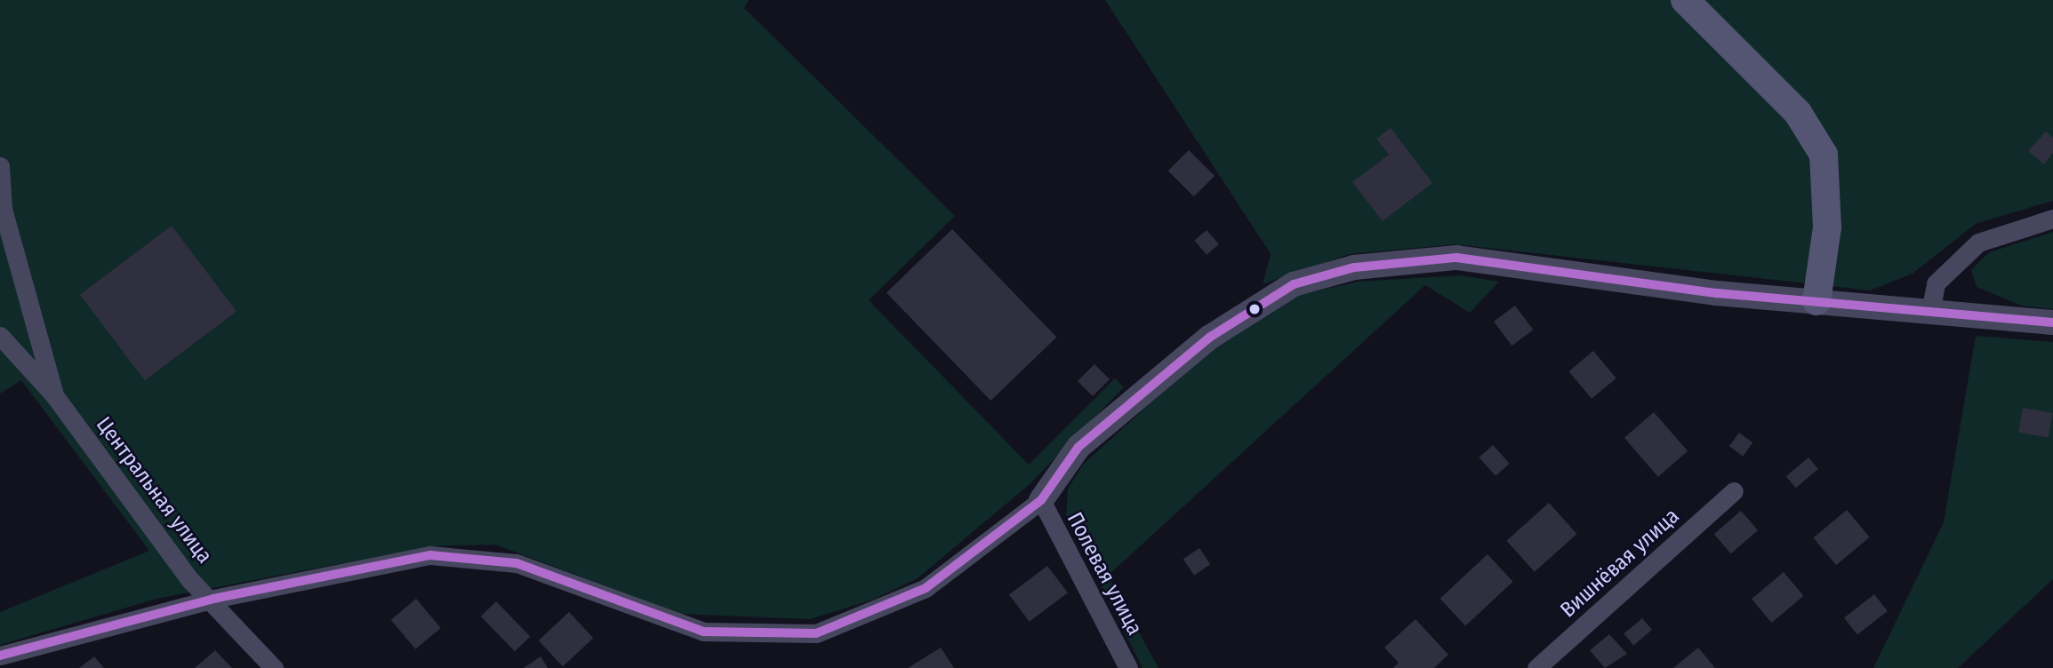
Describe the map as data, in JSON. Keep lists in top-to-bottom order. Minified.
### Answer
{"streets":{"street":["Центральная улица","Вишнёвая улица","Полевая улица"]}}
